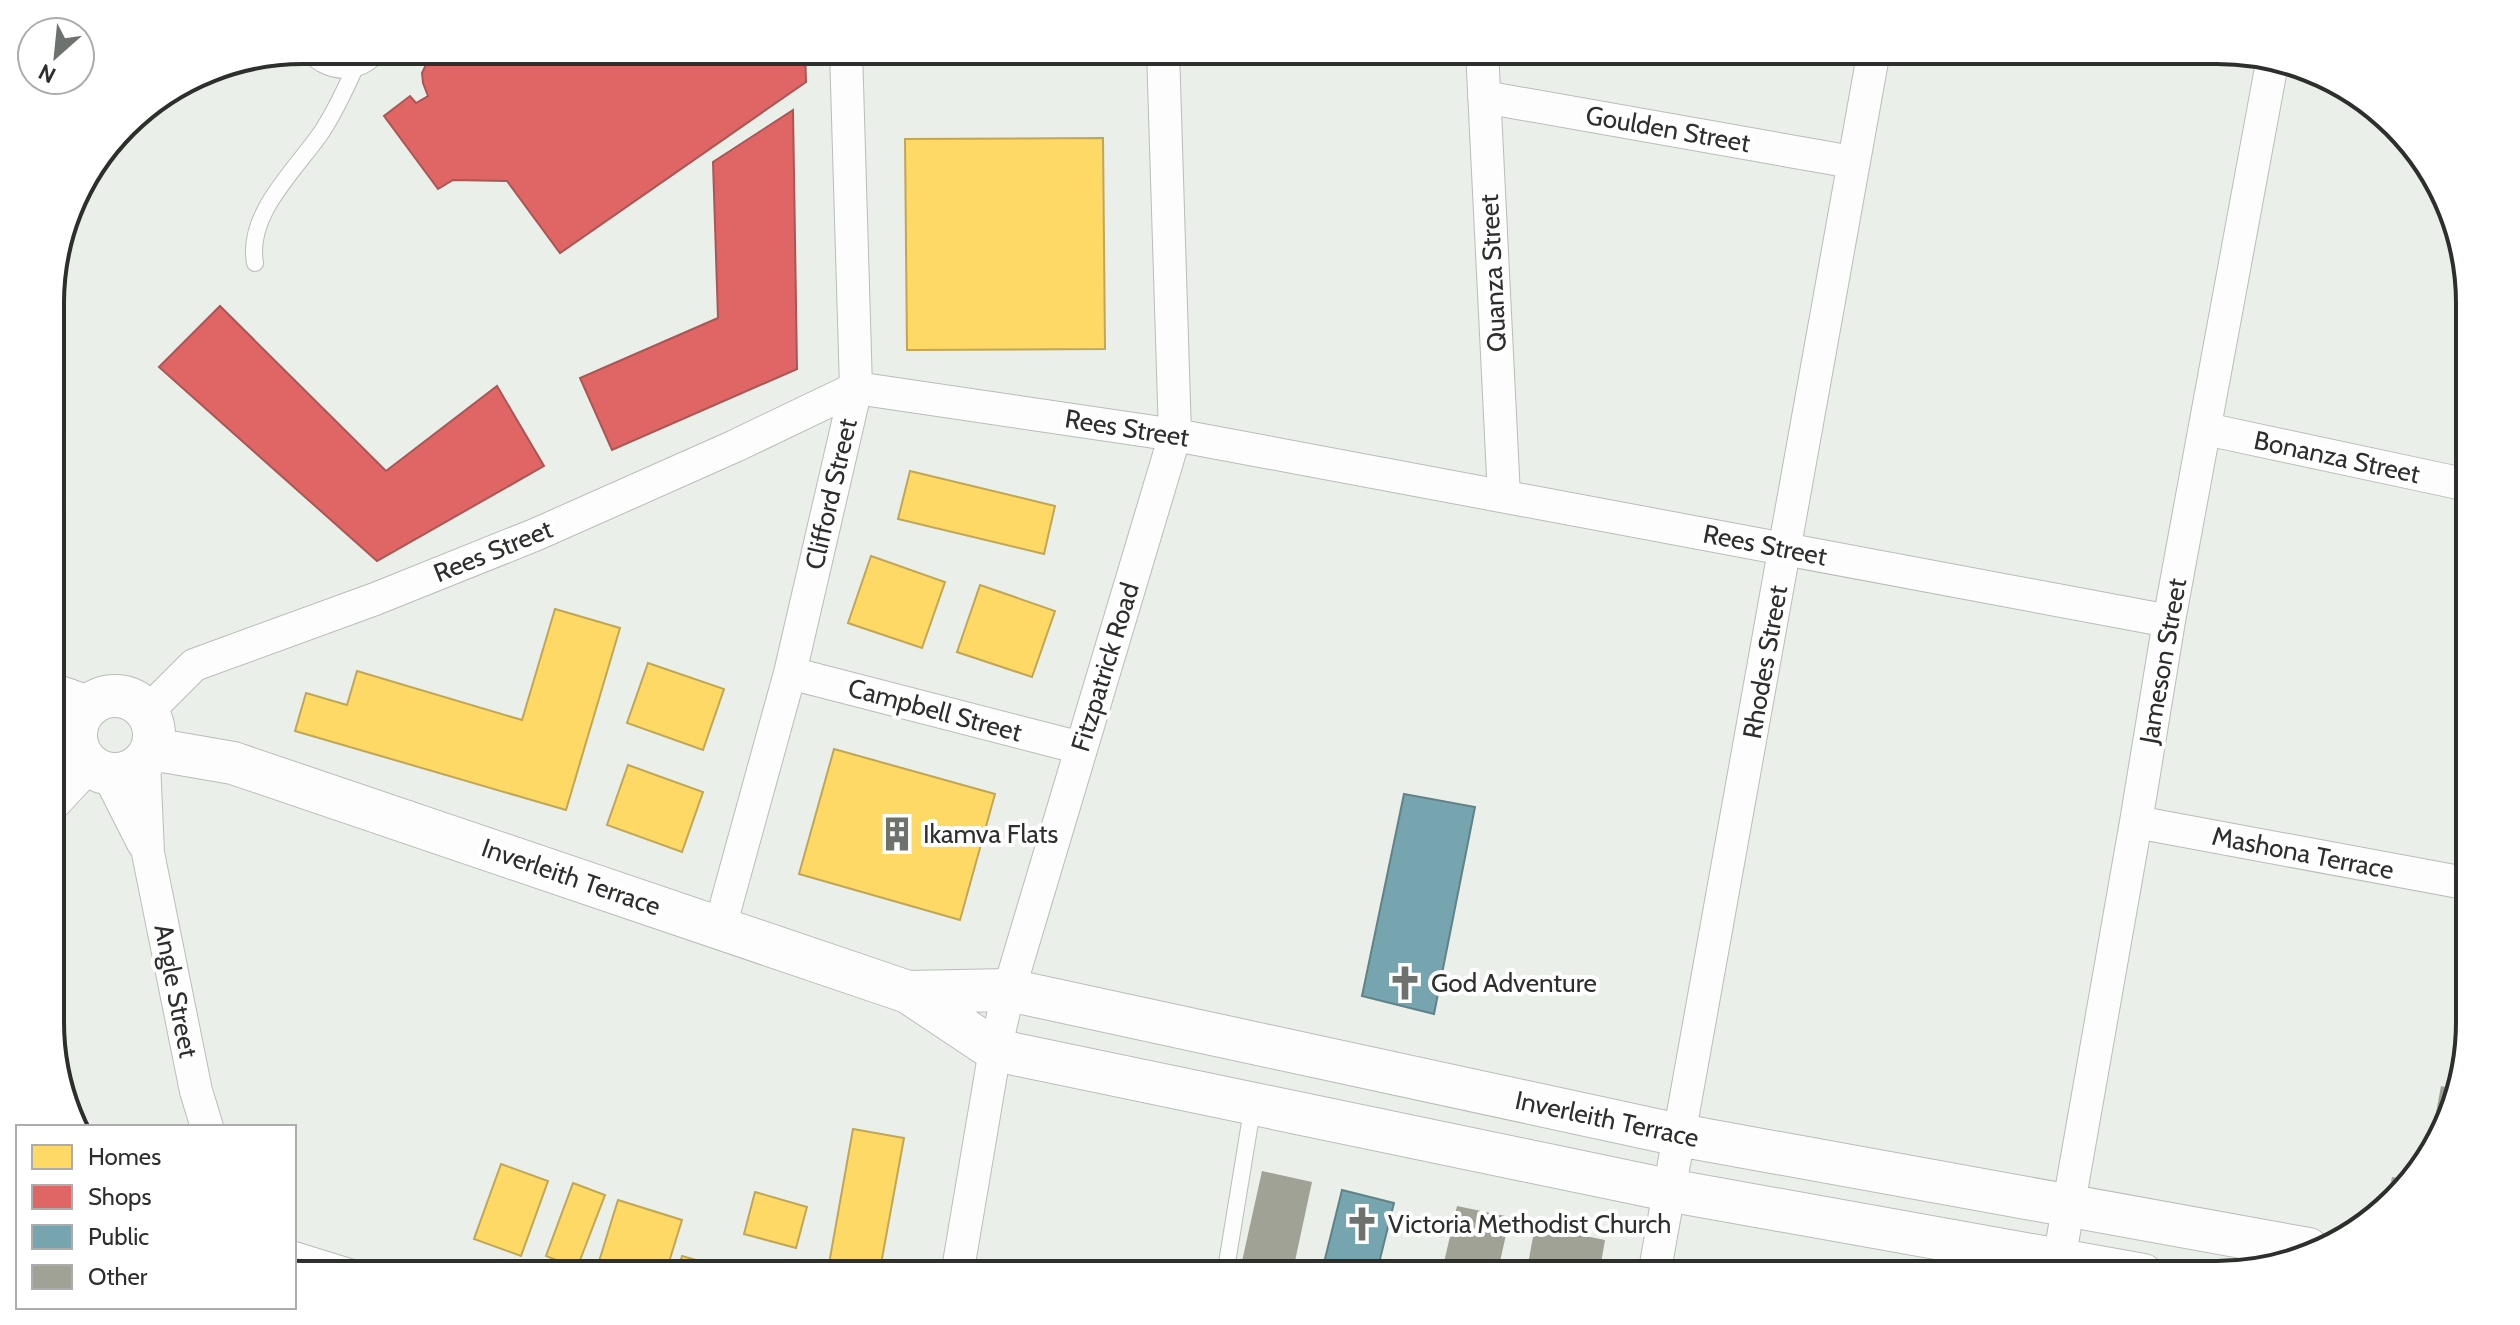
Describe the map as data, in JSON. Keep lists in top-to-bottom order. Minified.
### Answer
{"streets":{"street":["Goulden Street","Quanza Street","Rees Street","Bonanza Street","Clifford Street","Jameson Street","Rhodes Street","Fitzpatrick Road","Campbell Street","Mashona Terrace","Inverleith Terrace","Angle Street"]},"crossings":[["Goulden Street","Quanza Street"],["Goulden Street","Rhodes Street"],["Quanza Street","Rees Street"],["Rees Street","Clifford Street"],["Rees Street","Jameson Street"],["Rees Street","Rhodes Street"],["Rees Street","Fitzpatrick Road"],["Rees Street","Inverleith Terrace"],["Rees Street","Angle Street"],["Bonanza Street","Jameson Street"],["Clifford Street","Campbell Street"],["Clifford Street","Inverleith Terrace"],["Jameson Street","Mashona Terrace"],["Jameson Street","Inverleith Terrace"],["Rhodes Street","Inverleith Terrace"],["Fitzpatrick Road","Campbell Street"],["Fitzpatrick Road","Inverleith Terrace"],["Inverleith Terrace","Angle Street"]],"places":{"building":["Ikamva Flats"],"church":["God Adventure","Victoria Methodist Church"]},"legend":["Homes","Shops","Public","Other"],"north":"bottom left"}
